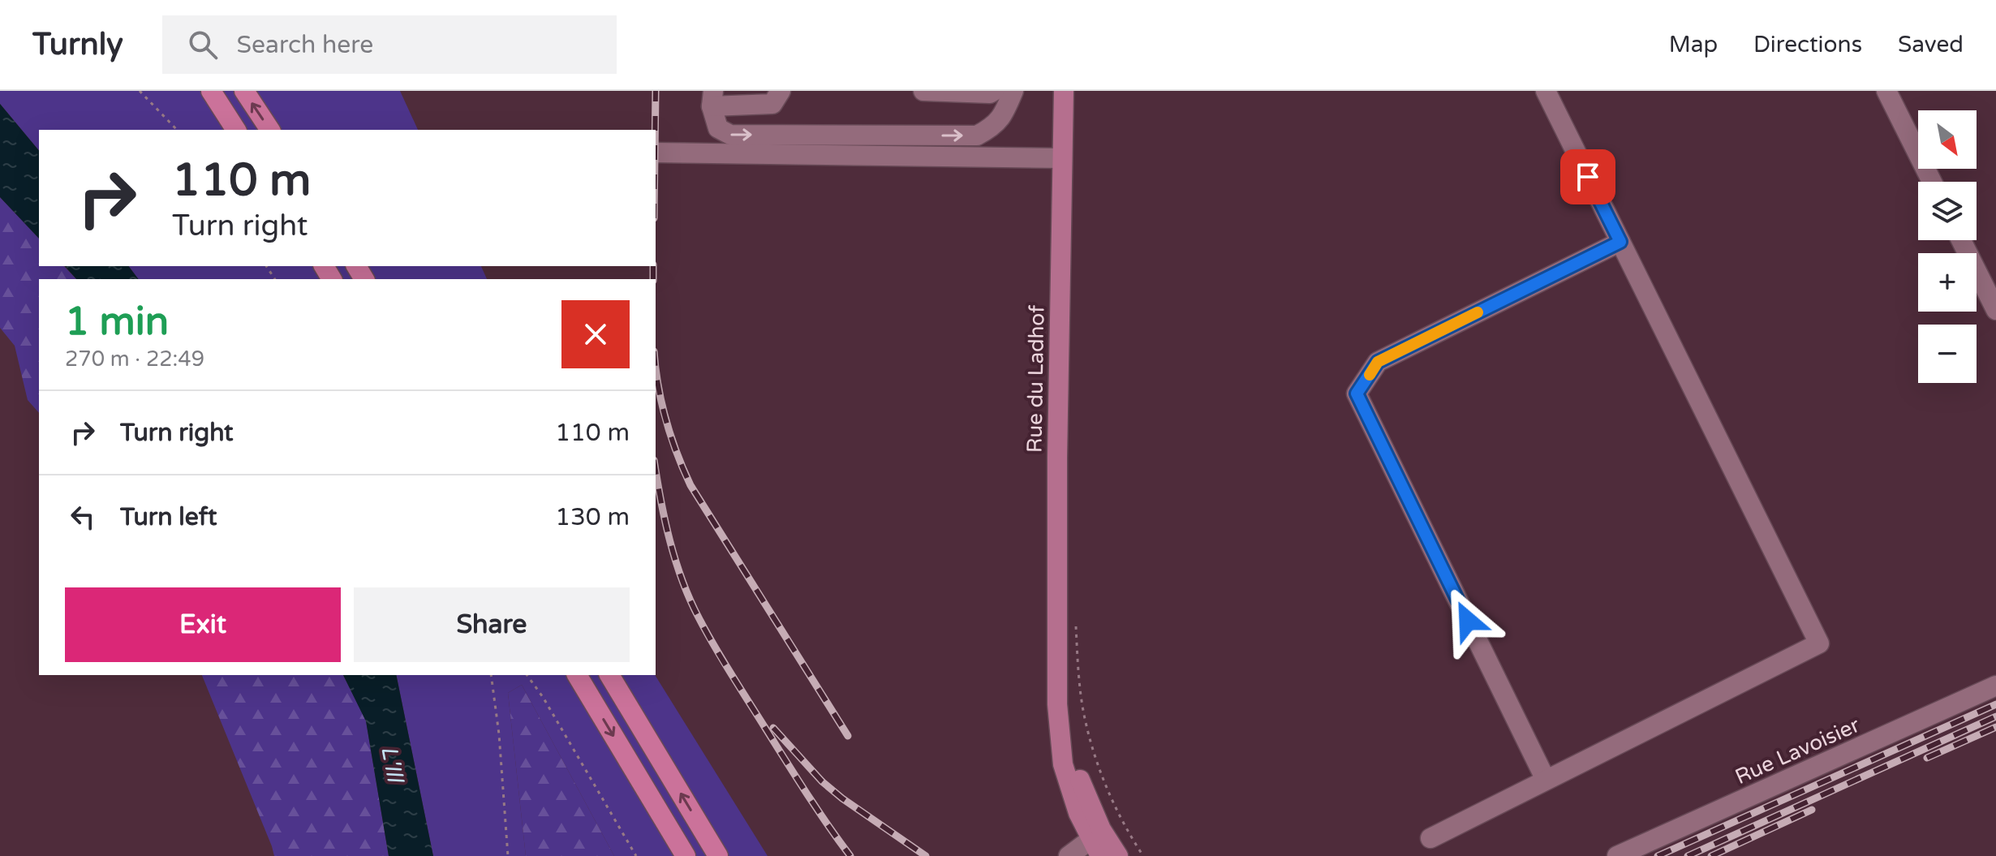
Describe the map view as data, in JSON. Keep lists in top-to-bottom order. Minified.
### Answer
{"streets":{"main road":["Rue du Ladhof"],"street":["Rue Lavoisier"]},"water":["L'Ill"],"north":"bottom right","page":{"header":"Turnly","search":"Search here","nav":["Map","Directions","Saved"],"map_buttons":["+","−"],"turn":["110 m","Turn right"],"heading":["1 min","270 m · 22:49"],"list":[{"name":"Turn right","value":"110 m"},{"name":"Turn left","value":"130 m"}],"buttons":["Exit","Share"]}}
